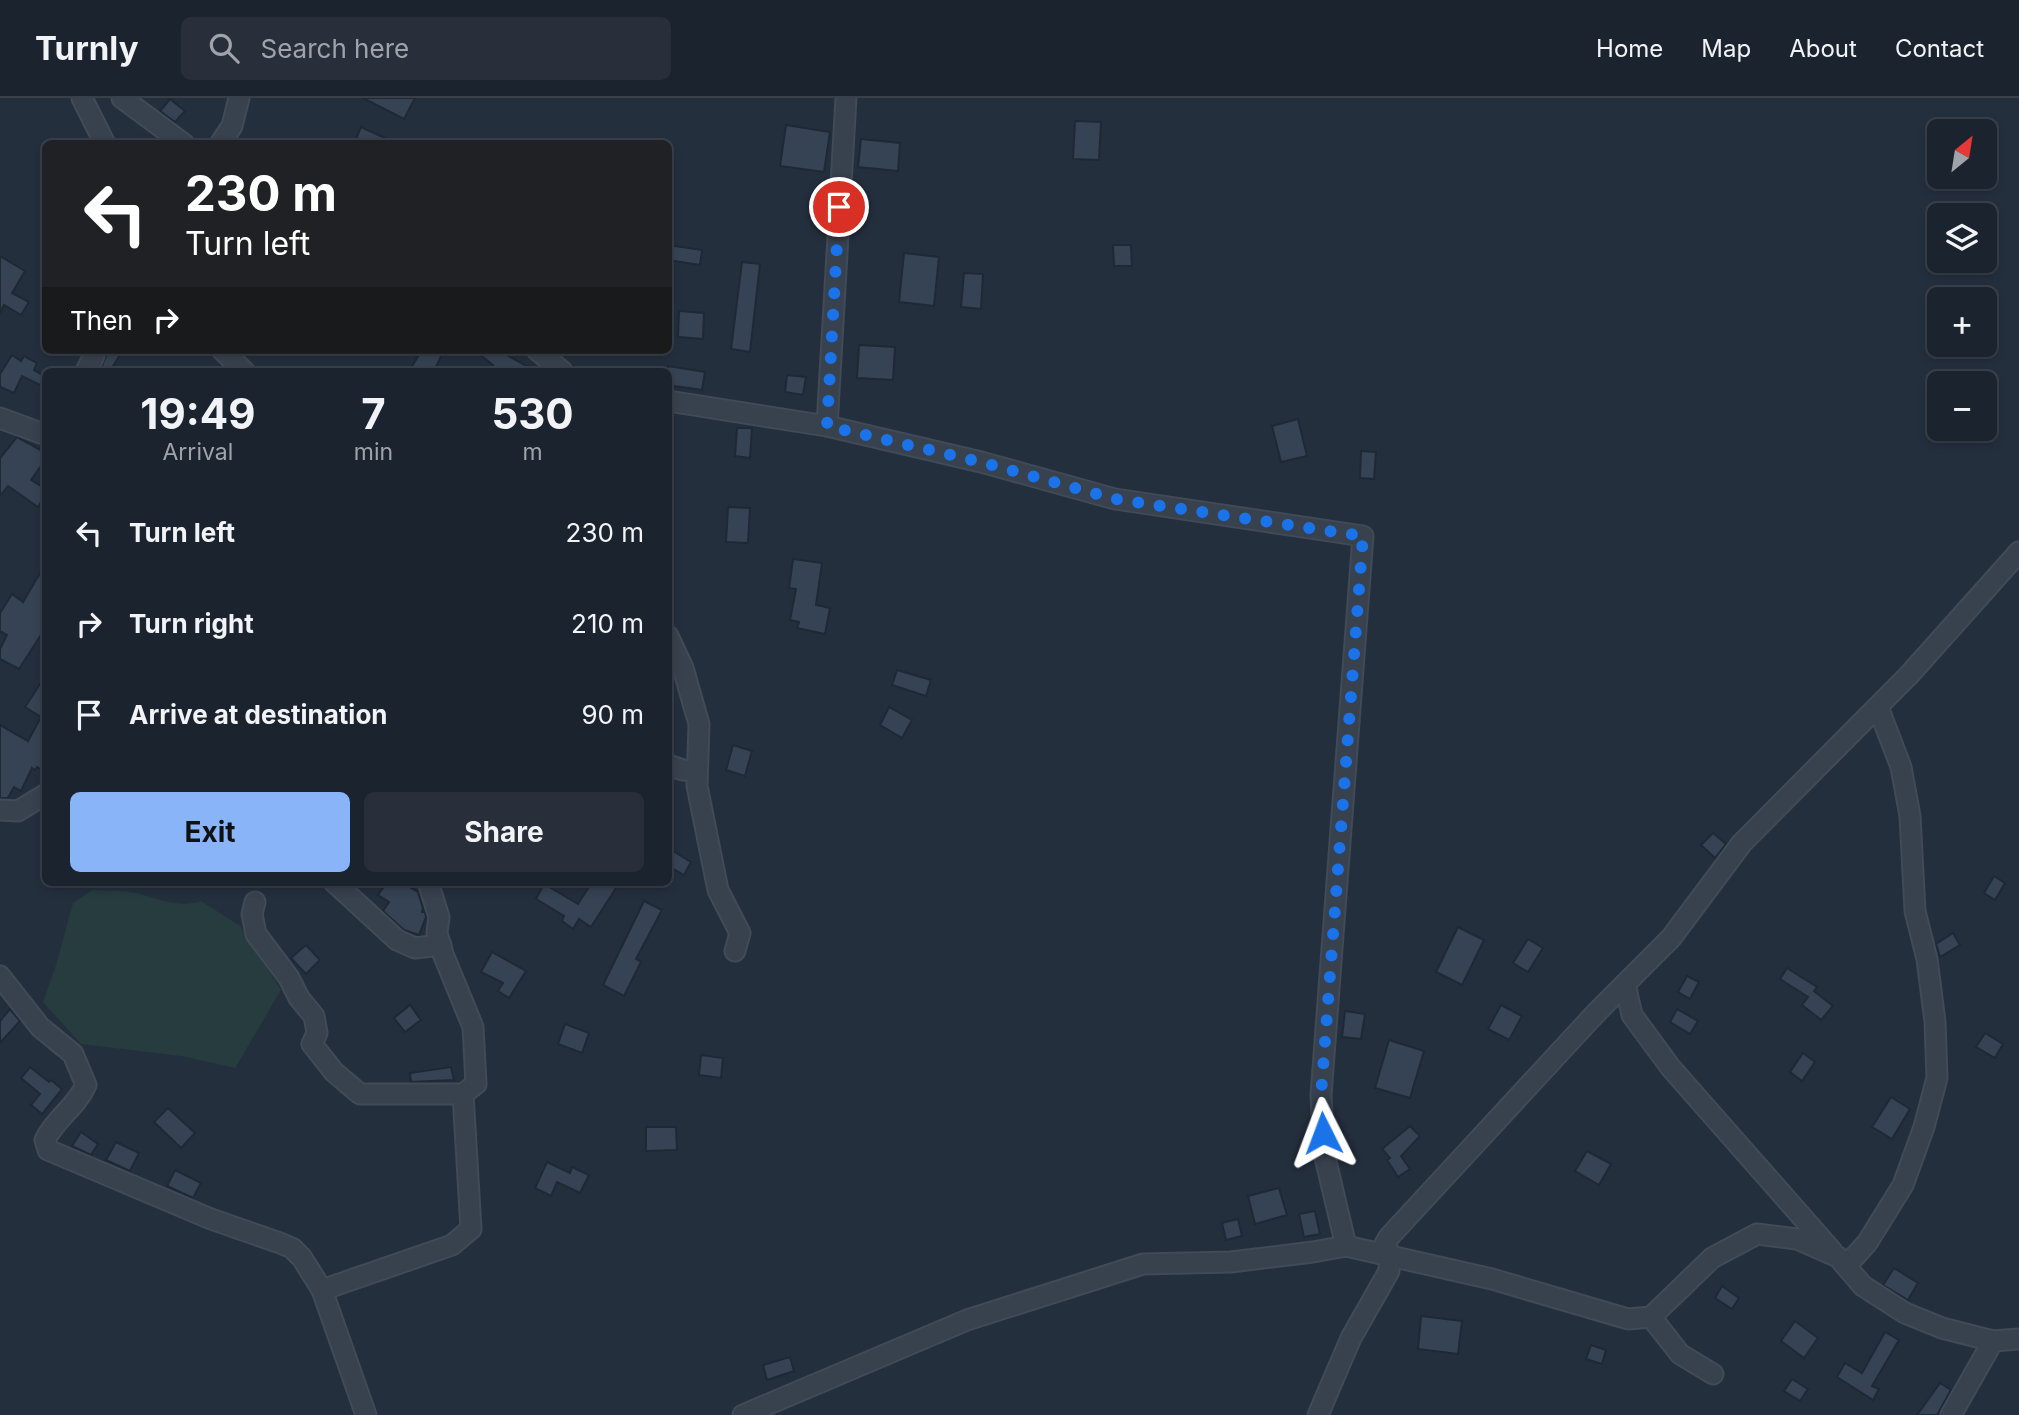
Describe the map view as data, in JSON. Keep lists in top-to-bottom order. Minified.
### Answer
{"north":"top right","page":{"header":"Turnly","search":"Search here","nav":["Home","Map","About","Contact"],"map_buttons":["+","−"],"turn":["230 m","Turn left"],"then":"Then","eta":["19:49","Arrival","7","min","530","m"],"list":[{"name":"Turn left","value":"230 m"},{"name":"Turn right","value":"210 m"},{"name":"Arrive at destination","value":"90 m"}],"buttons":["Exit","Share"]}}
